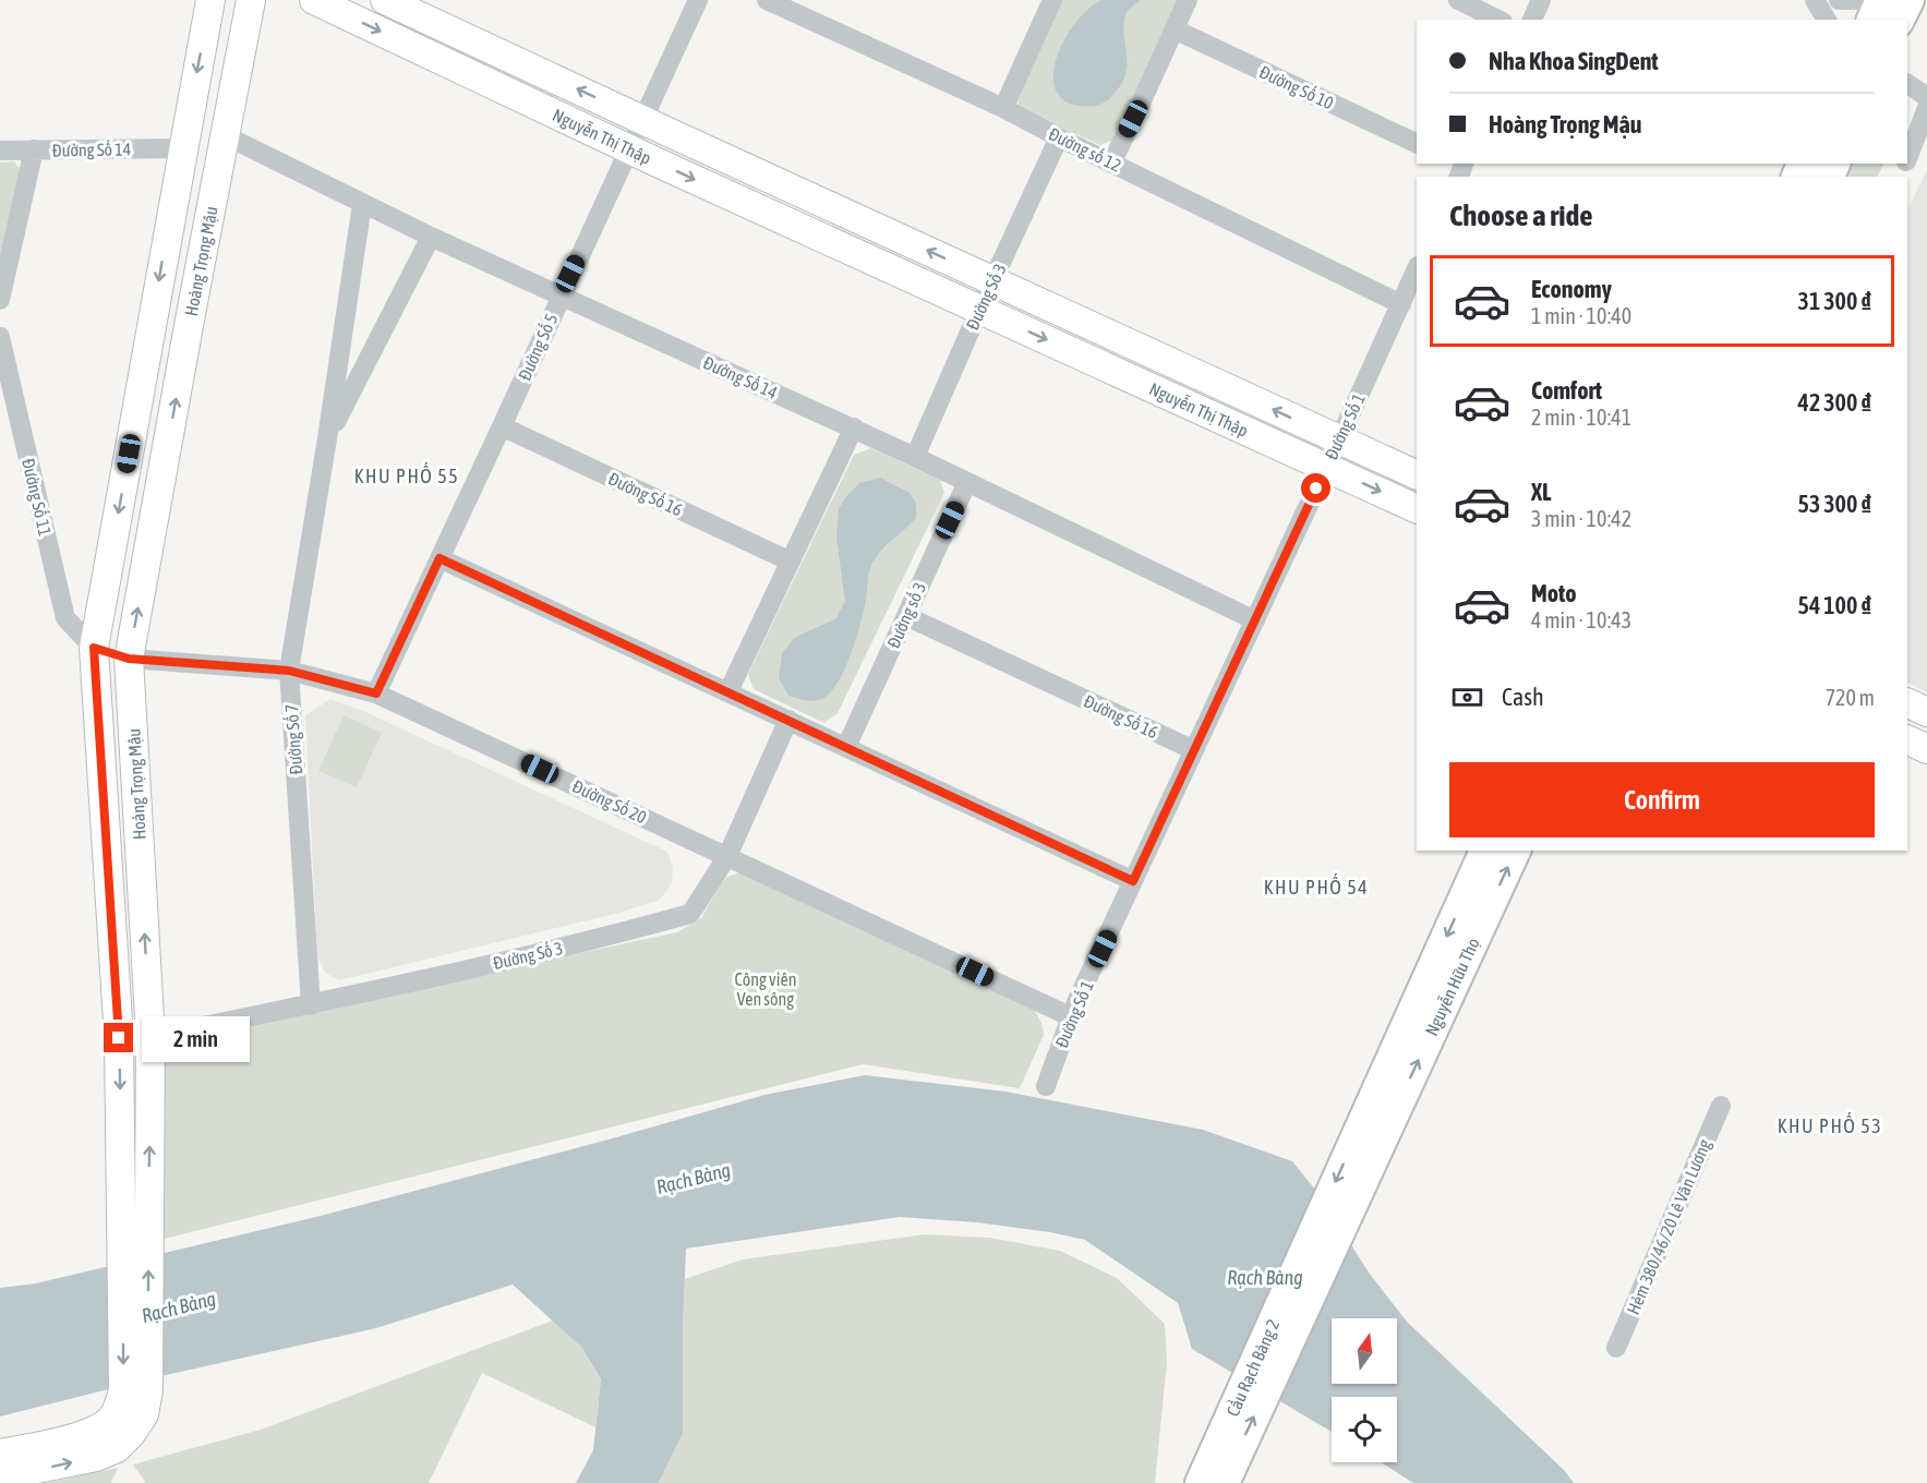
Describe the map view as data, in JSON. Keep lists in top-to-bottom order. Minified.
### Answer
{"streets":{"main road":["Nguyễn Thị Thập","Hoàng Trọng Mậu","Nguyễn Hữu Thọ","Cầu Rạch Bàng 2"],"street":["Đường Số 10","Đường Số 14","Đường số 12","Đường Số 3","Đường Số 5","Đường Số 1","Đường Số 16","Đường Số 11","Đường số 3","Đường Số 7","Đường Số 20","Hẻm 380/46/20 Lê Văn Lương"]},"crossings":[["Nguyễn Thị Thập","Đường Số 3"],["Nguyễn Thị Thập","Đường Số 5"],["Nguyễn Thị Thập","Đường Số 1"],["Đường Số 14","Hoàng Trọng Mậu"],["Đường Số 14","Đường Số 3"],["Đường Số 14","Đường Số 5"],["Đường Số 14","Đường Số 1"],["Đường Số 14","Đường số 3"],["Đường Số 14","Đường Số 7"],["Đường số 12","Đường Số 3"],["Đường số 12","Đường Số 1"],["Hoàng Trọng Mậu","Đường Số 3"],["Hoàng Trọng Mậu","Đường Số 11"],["Hoàng Trọng Mậu","Đường Số 20"],["Đường Số 3","Đường Số 7"],["Đường Số 3","Đường Số 20"],["Đường Số 5","Đường Số 16"],["Đường Số 5","Đường Số 20"],["Đường Số 1","Đường Số 16"],["Đường Số 1","Đường Số 20"],["Đường Số 16","Đường số 3"],["Đường Số 7","Đường Số 20"],["Nguyễn Hữu Thọ","Cầu Rạch Bàng 2"]],"districts":["KHU PHỐ 55","KHU PHỐ 54","KHU PHỐ 53"],"water":["Rạch Bàng"],"parks":["Công viên Ven sông"],"north":"top","page":{"banner":["Nha Khoa SingDent","Hoàng Trọng Mậu"],"heading":"Choose a ride","list":[{"name":"Economy","note":"1 min · 10:40","value":"31 300 ₫"},{"name":"Comfort","note":"2 min · 10:41","value":"42 300 ₫"},{"name":"XL","note":"3 min · 10:42","value":"53 300 ₫"},{"name":"Moto","note":"4 min · 10:43","value":"54 100 ₫"}],"pay":["Cash","720 m"],"buttons":"Confirm","bubble":"2 min"}}
